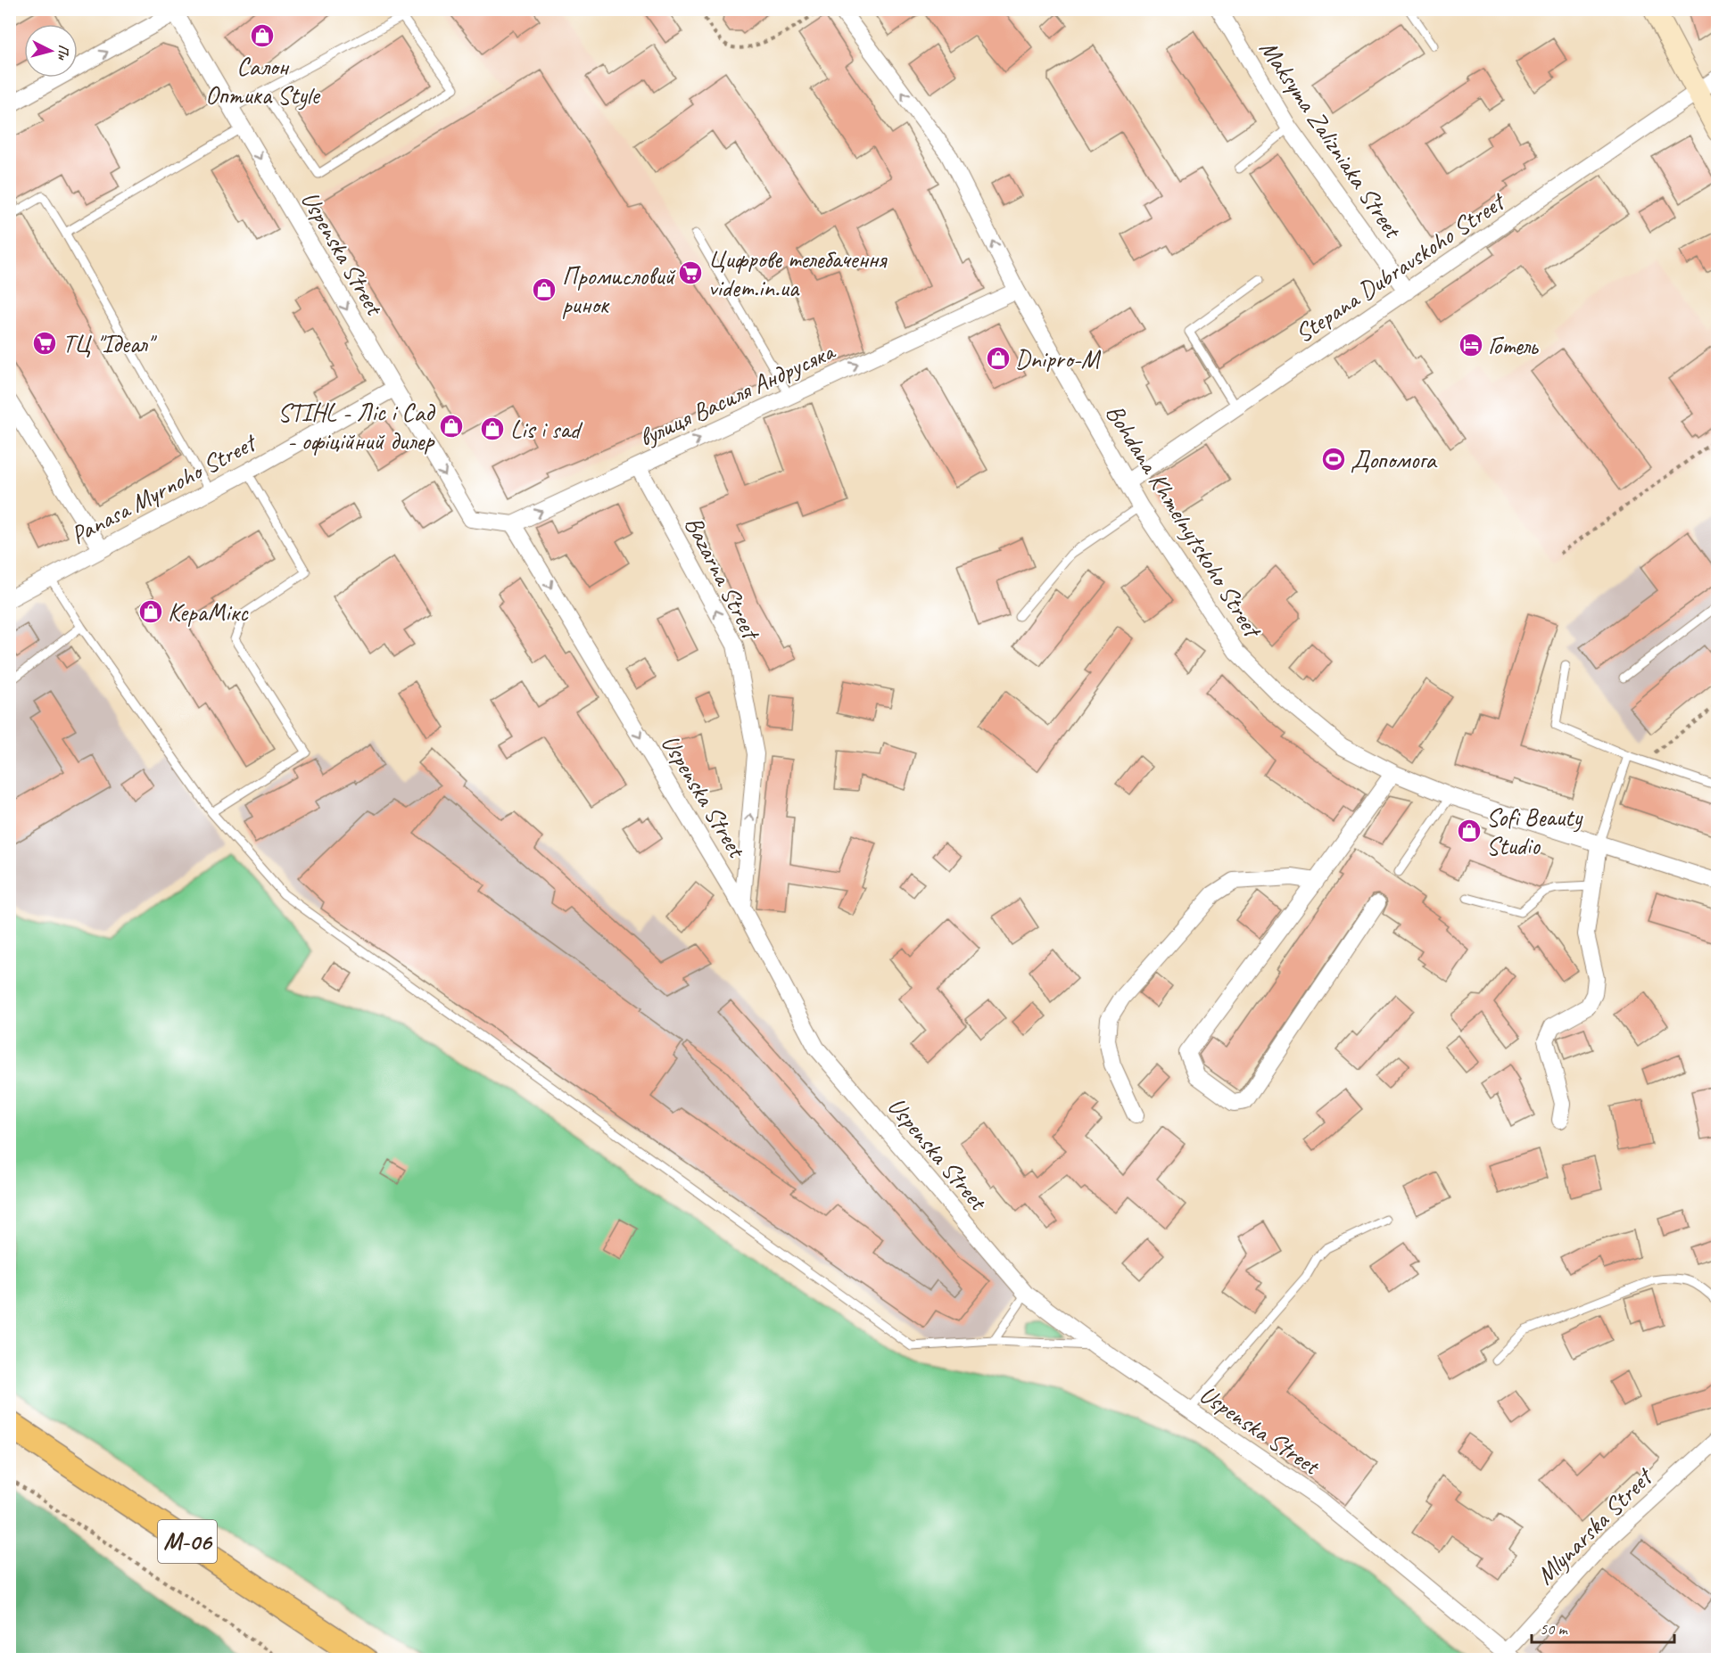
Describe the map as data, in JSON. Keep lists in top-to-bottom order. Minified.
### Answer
{"streets":{"highway":["М-06"],"street":["Maksyma Zalizniaka Street","Uspenska Street","Stepana Dubravskoho Street","вулиця Василя Андрусяка","Panasa Myrnoho Street","Bohdana Khmelnytskoho Street","Bazarna Street","Mlynarska Street"]},"crossings":[["Maksyma Zalizniaka Street","Stepana Dubravskoho Street"],["Uspenska Street","вулиця Василя Андрусяка"],["Uspenska Street","Panasa Myrnoho Street"],["Uspenska Street","Bazarna Street"],["Uspenska Street","Mlynarska Street"],["Stepana Dubravskoho Street","Bohdana Khmelnytskoho Street"],["вулиця Василя Андрусяка","Bohdana Khmelnytskoho Street"],["вулиця Василя Андрусяка","Bazarna Street"]],"one_way":["Uspenska Street","вулиця Василя Андрусяка","Bazarna Street"],"places":{"shop":["Салон Оптика Style","Промисловий ринок","Dnipro-M","STIHL - Ліс і Сад - офіційний дилер","Lis i sad","КераМікс","Sofi Beauty Studio"],"supermarket":["Цифрове телебачення videm.in.ua","ТЦ \"Ідеал\""],"hotel":["Готель"],"sports":["Допомога"]},"scale_bar":"50 m","north":"right"}
